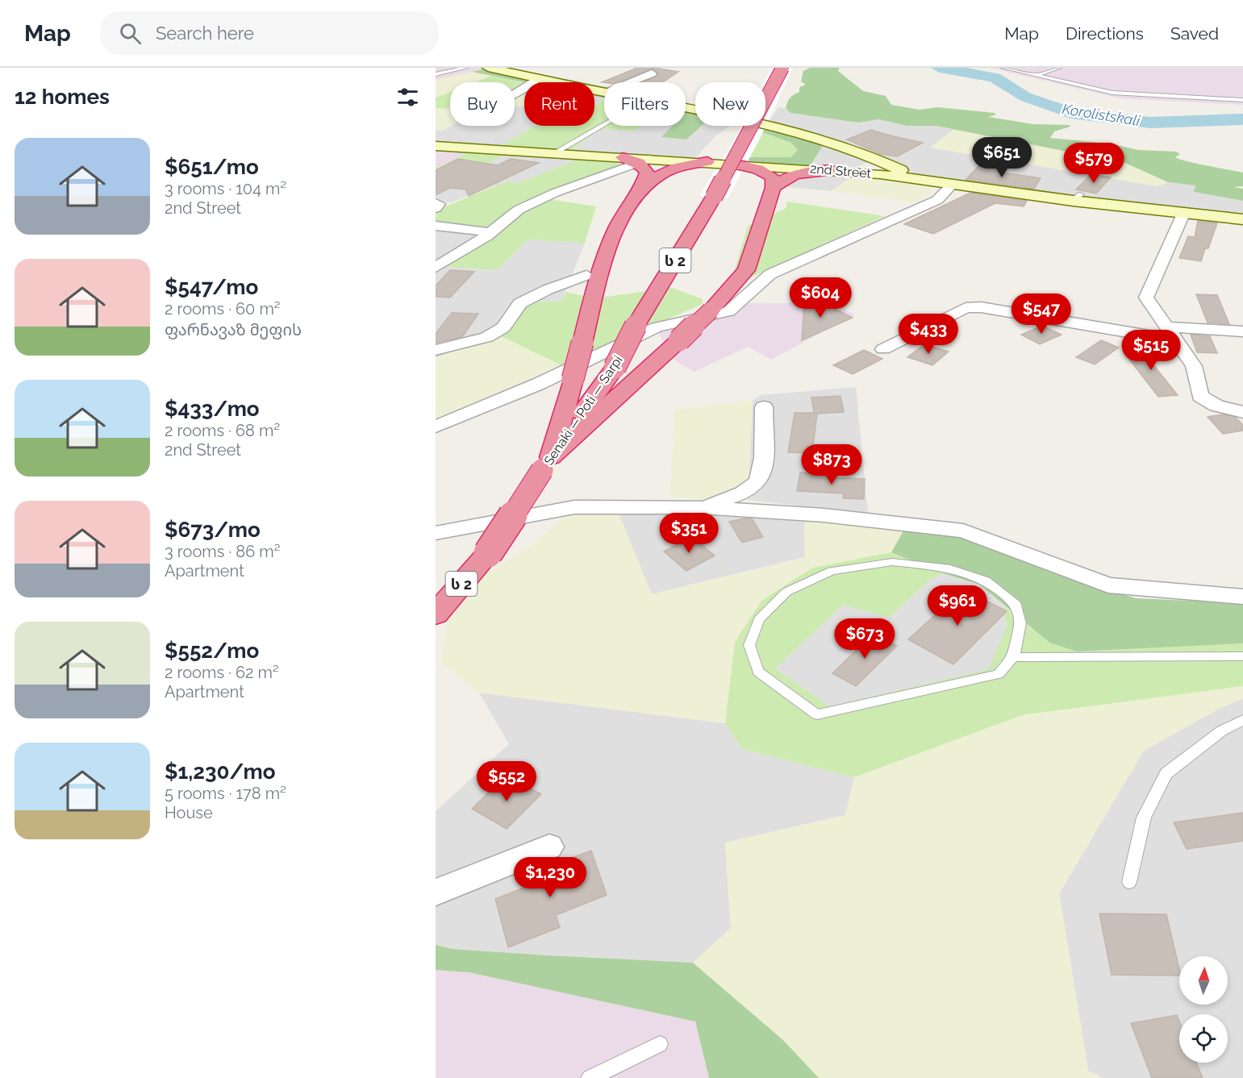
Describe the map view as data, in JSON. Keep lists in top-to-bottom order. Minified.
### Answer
{"streets":{"highway":["ს 2","Senaki — Poti — Sarpi"],"street":["2nd Street"]},"water":["Korolistskali"],"north":"top","page":{"header":"Map","search":"Search here","nav":["Map","Directions","Saved"],"heading":"12 homes","chip":["Buy","Rent","Filters","New"],"list":[{"name":"$651/mo","note":"3 rooms · 104 m² · 2nd Street"},{"name":"$547/mo","note":"2 rooms · 60 m² · ფარნავაზ მეფის"},{"name":"$433/mo","note":"2 rooms · 68 m² · 2nd Street"},{"name":"$673/mo","note":"3 rooms · 86 m² · Apartment"},{"name":"$552/mo","note":"2 rooms · 62 m² · Apartment"},{"name":"$1,230/mo","note":"5 rooms · 178 m² · House"}],"price":["$651","$579","$604","$547","$433","$515","$873","$351","$961","$673","$552","$1,230"]}}
